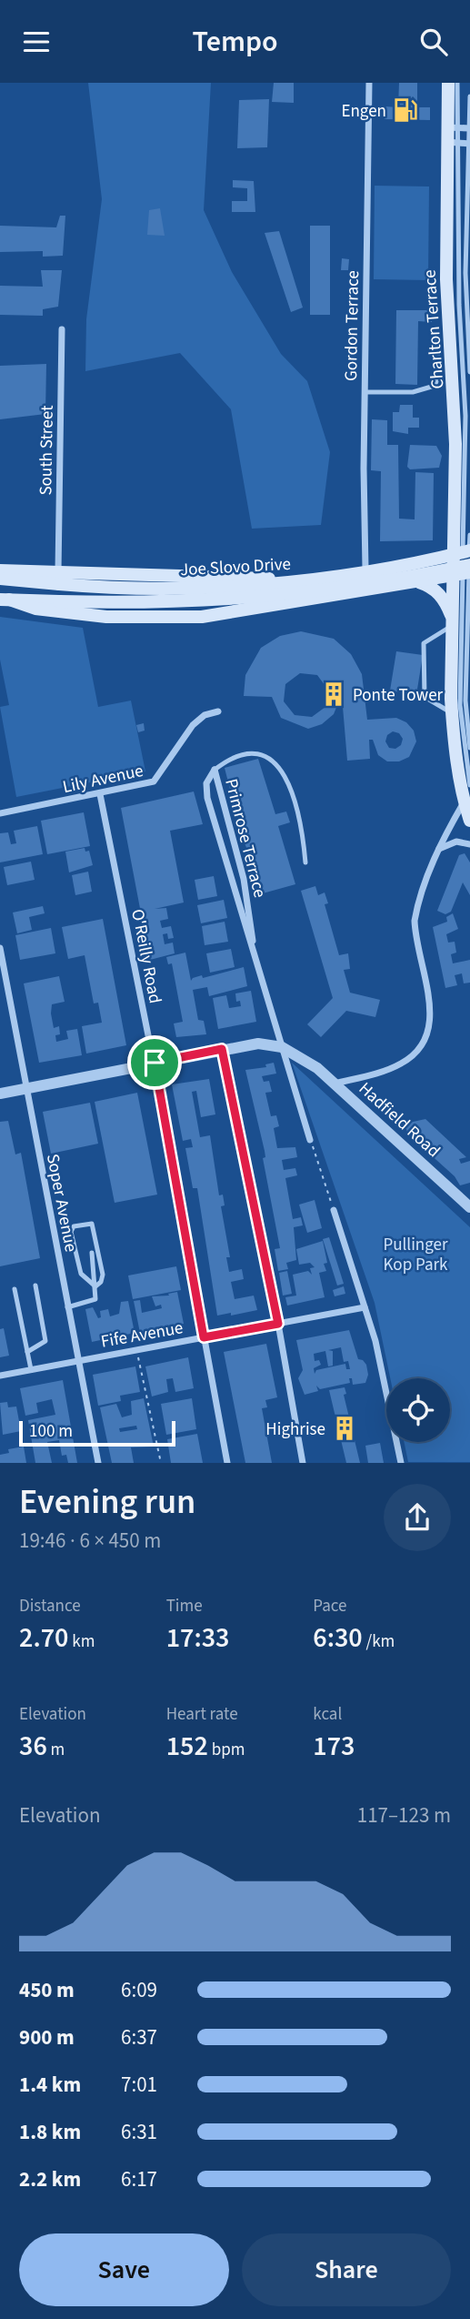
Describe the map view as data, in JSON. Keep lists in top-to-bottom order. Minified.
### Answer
{"streets":{"main road":["Charlton Terrace","Joe Slovo Drive"],"street":["Gordon Terrace","South Street","Lily Avenue","Primrose Terrace","O'Reilly Road","Hadfield Road","Soper Avenue","Fife Avenue"]},"crossings":[["Charlton Terrace","Joe Slovo Drive"],["Charlton Terrace","Hadfield Road"],["South Street","Joe Slovo Drive"],["Lily Avenue","O'Reilly Road"],["Primrose Terrace","Hadfield Road"],["O'Reilly Road","Fife Avenue"],["Soper Avenue","Fife Avenue"]],"parks":["Pullinger Kop Park"],"places":{"fuel station":["Engen"],"building":["Ponte Tower","Highrise"]},"scale_bar":"100 m","page":{"header":"Tempo","scale":"100 m","heading":["Evening run","19:46 · 6 × 450 m"],"stats":[["Distance","2.70 km"],["Time","17:33"],["Pace","6:30 /km"],["Elevation","36 m"],["Heart rate","152 bpm"],["kcal","173"]],"chart":["Elevation","117–123 m"],"list":[{"name":"450 m","note":"6:09"},{"name":"900 m","note":"6:37"},{"name":"1.4 km","note":"7:01"},{"name":"1.8 km","note":"6:31"},{"name":"2.2 km","note":"6:17"}],"buttons":["Save","Share"]}}
